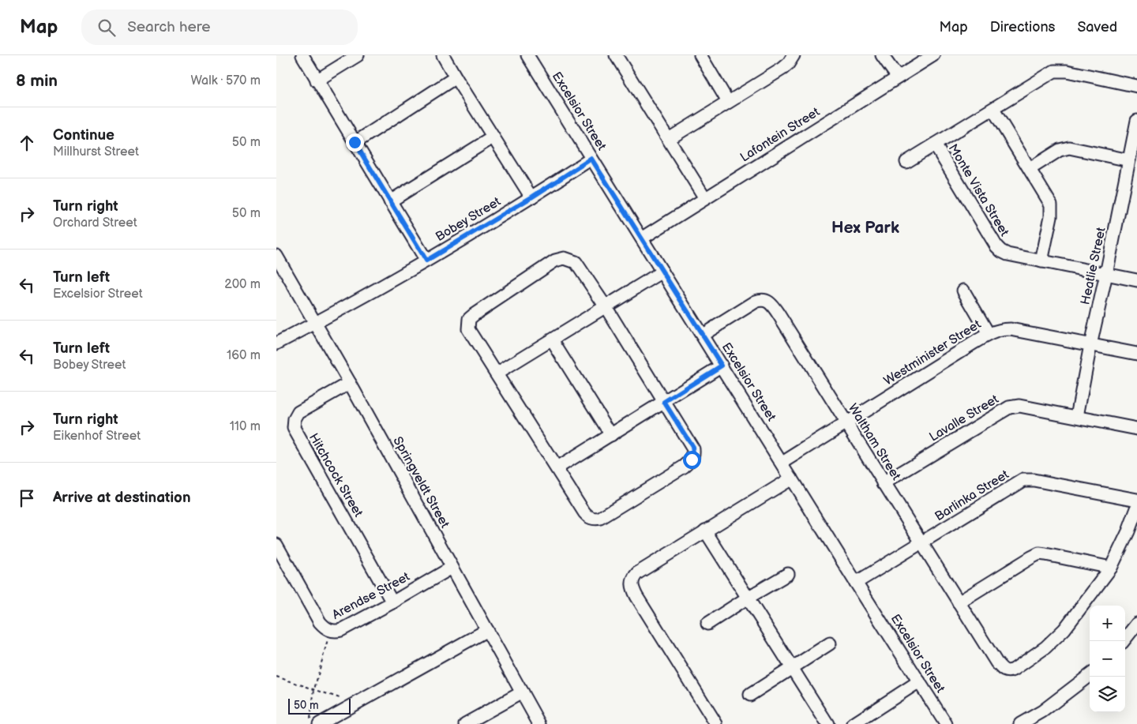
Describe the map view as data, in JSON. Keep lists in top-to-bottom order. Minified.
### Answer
{"streets":{"street":["Excelsior Street","Lafontein Street","Monte Vista Street","Bobey Street","Heatlie Street","Westminister Street","Lavalle Street","Waltham Street","Hitchcock Street","Springveldt Street","Barlinka Street","Arendse Street"]},"crossings":[["Excelsior Street","Lafontein Street"],["Excelsior Street","Bobey Street"],["Excelsior Street","Westminister Street"],["Excelsior Street","Waltham Street"],["Excelsior Street","Barlinka Street"],["Monte Vista Street","Heatlie Street"],["Bobey Street","Springveldt Street"],["Heatlie Street","Westminister Street"],["Heatlie Street","Lavalle Street"],["Westminister Street","Waltham Street"],["Lavalle Street","Waltham Street"],["Waltham Street","Barlinka Street"],["Hitchcock Street","Springveldt Street"],["Hitchcock Street","Arendse Street"],["Springveldt Street","Arendse Street"]],"districts":["Hex Park"],"scale_bar":"50 m","page":{"header":"Map","search":"Search here","nav":["Map","Directions","Saved"],"heading":["8 min","Walk · 570 m"],"list":[["Continue","Millhurst Street","50 m"],["Turn right","Orchard Street","50 m"],["Turn left","Excelsior Street","200 m"],["Turn left","Bobey Street","160 m"],["Turn right","Eikenhof Street","110 m"],"Arrive at destination"],"map_buttons":["+","−"],"scale":"50 m"}}
